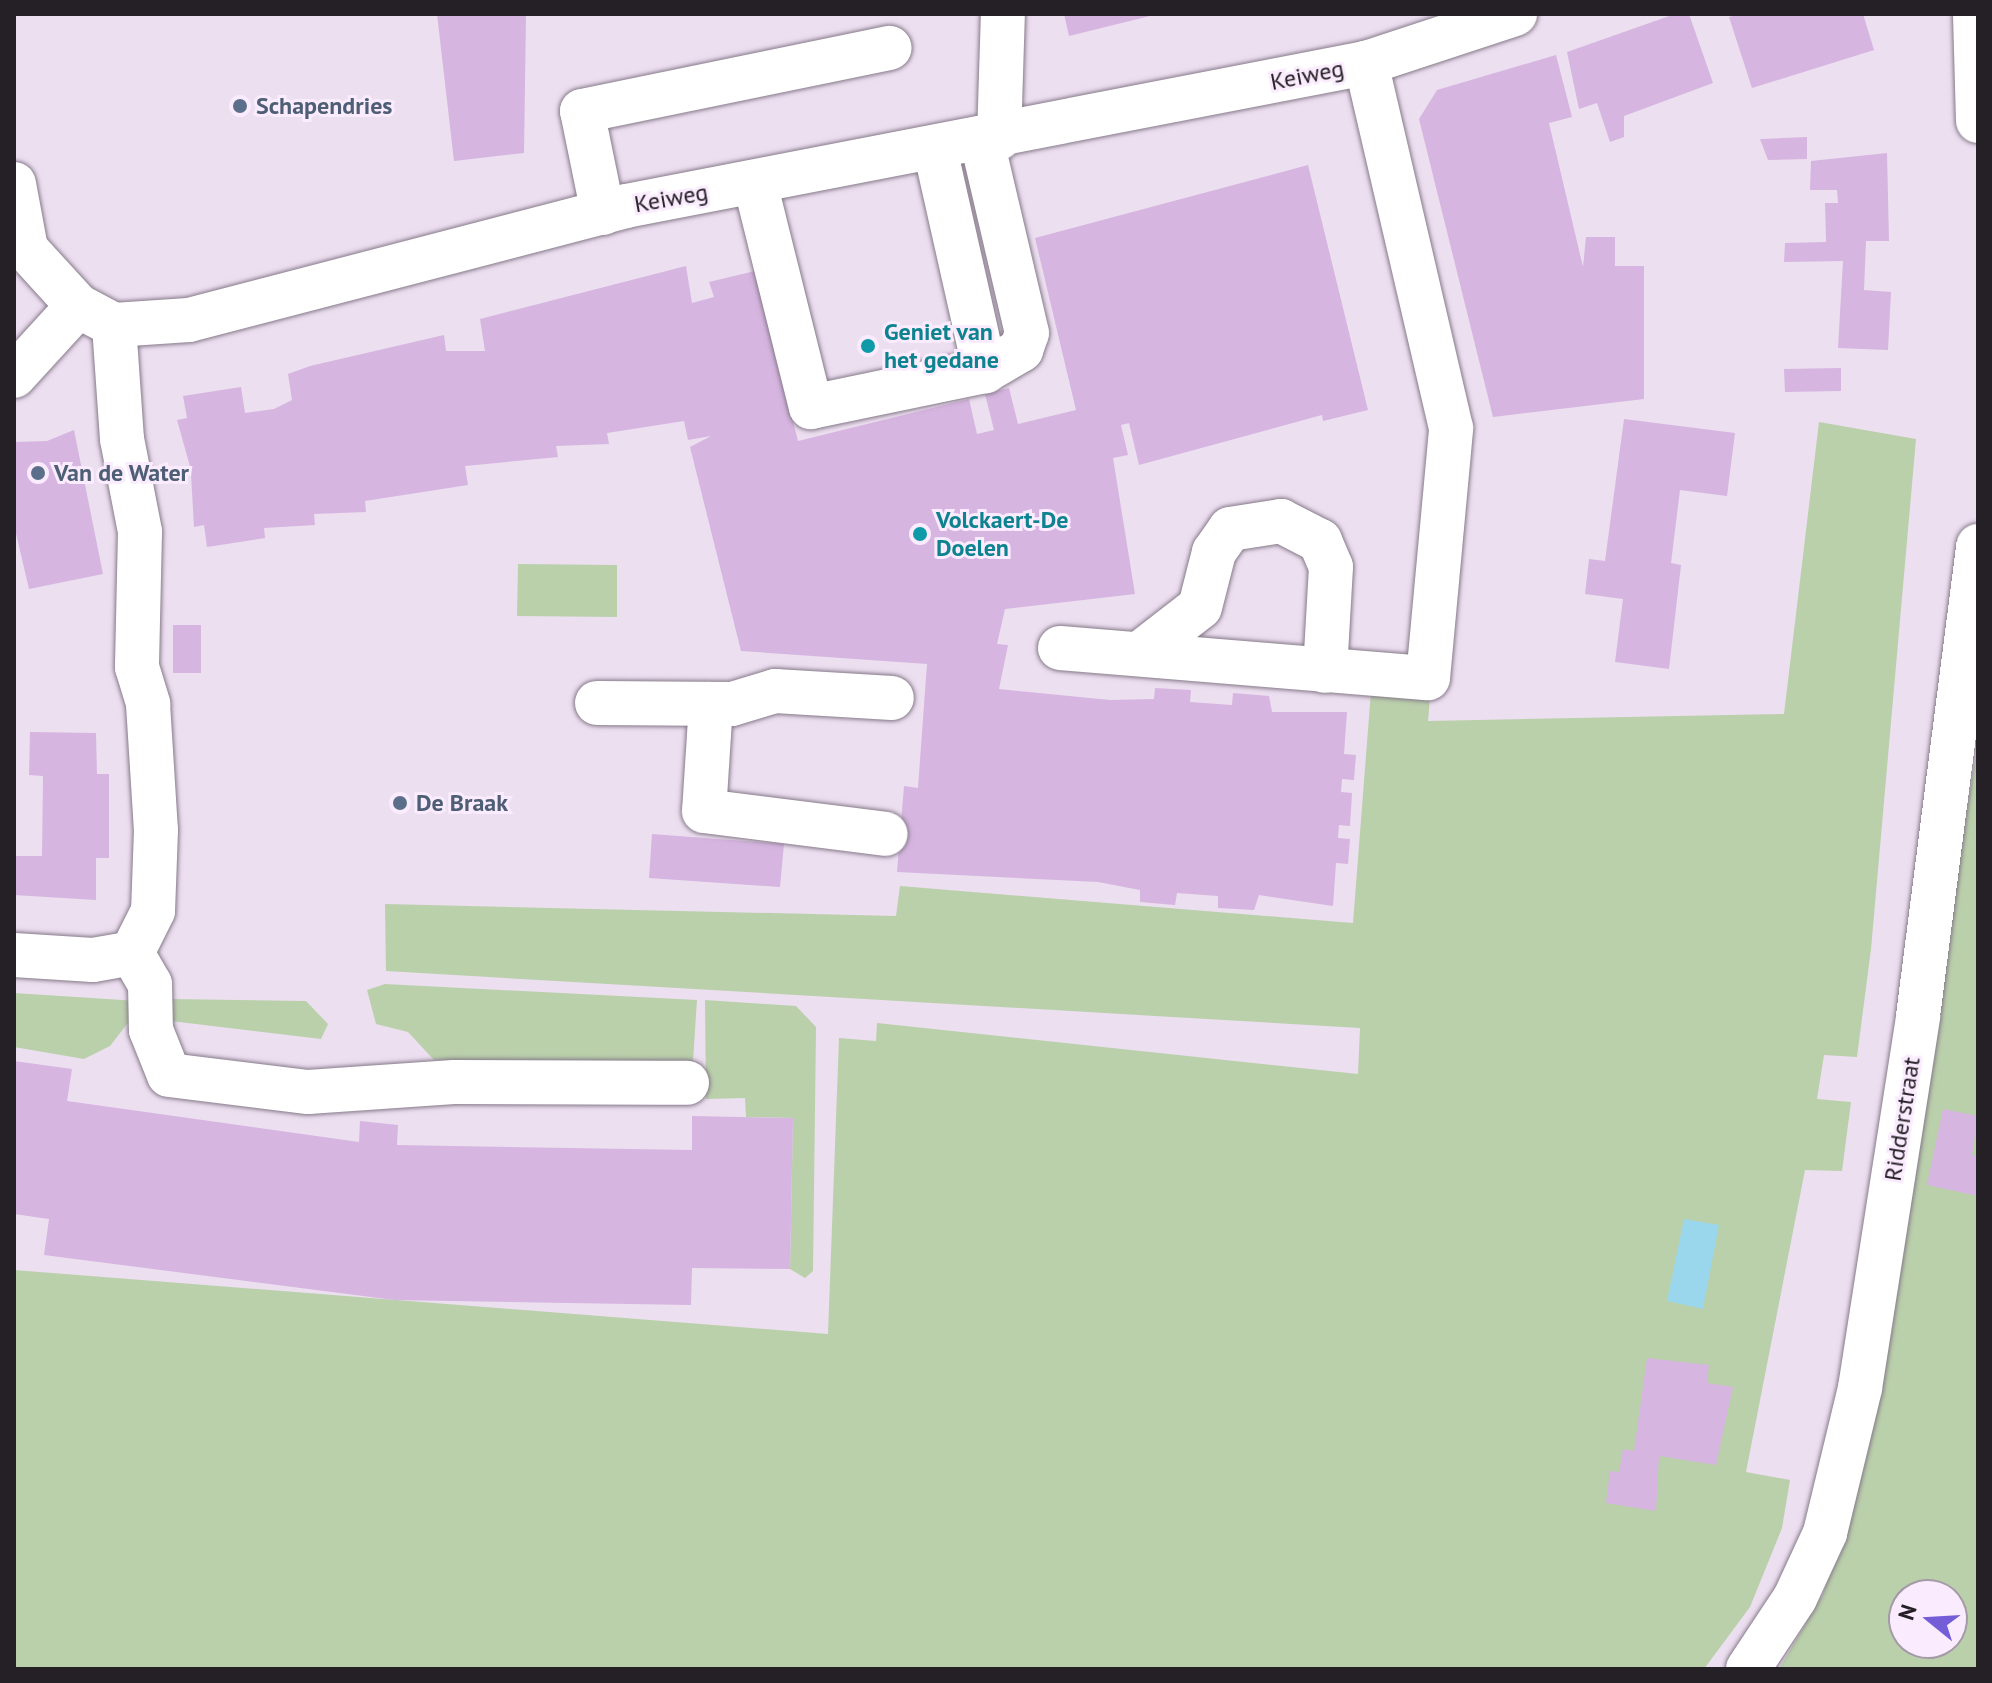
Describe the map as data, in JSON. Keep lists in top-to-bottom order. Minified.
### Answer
{"streets":{"street":["Keiweg","Ridderstraat"]},"places":["Schapendries","Geniet van het gedane","Van de Water","Volckaert-De Doelen","De Braak"],"north":"left"}
